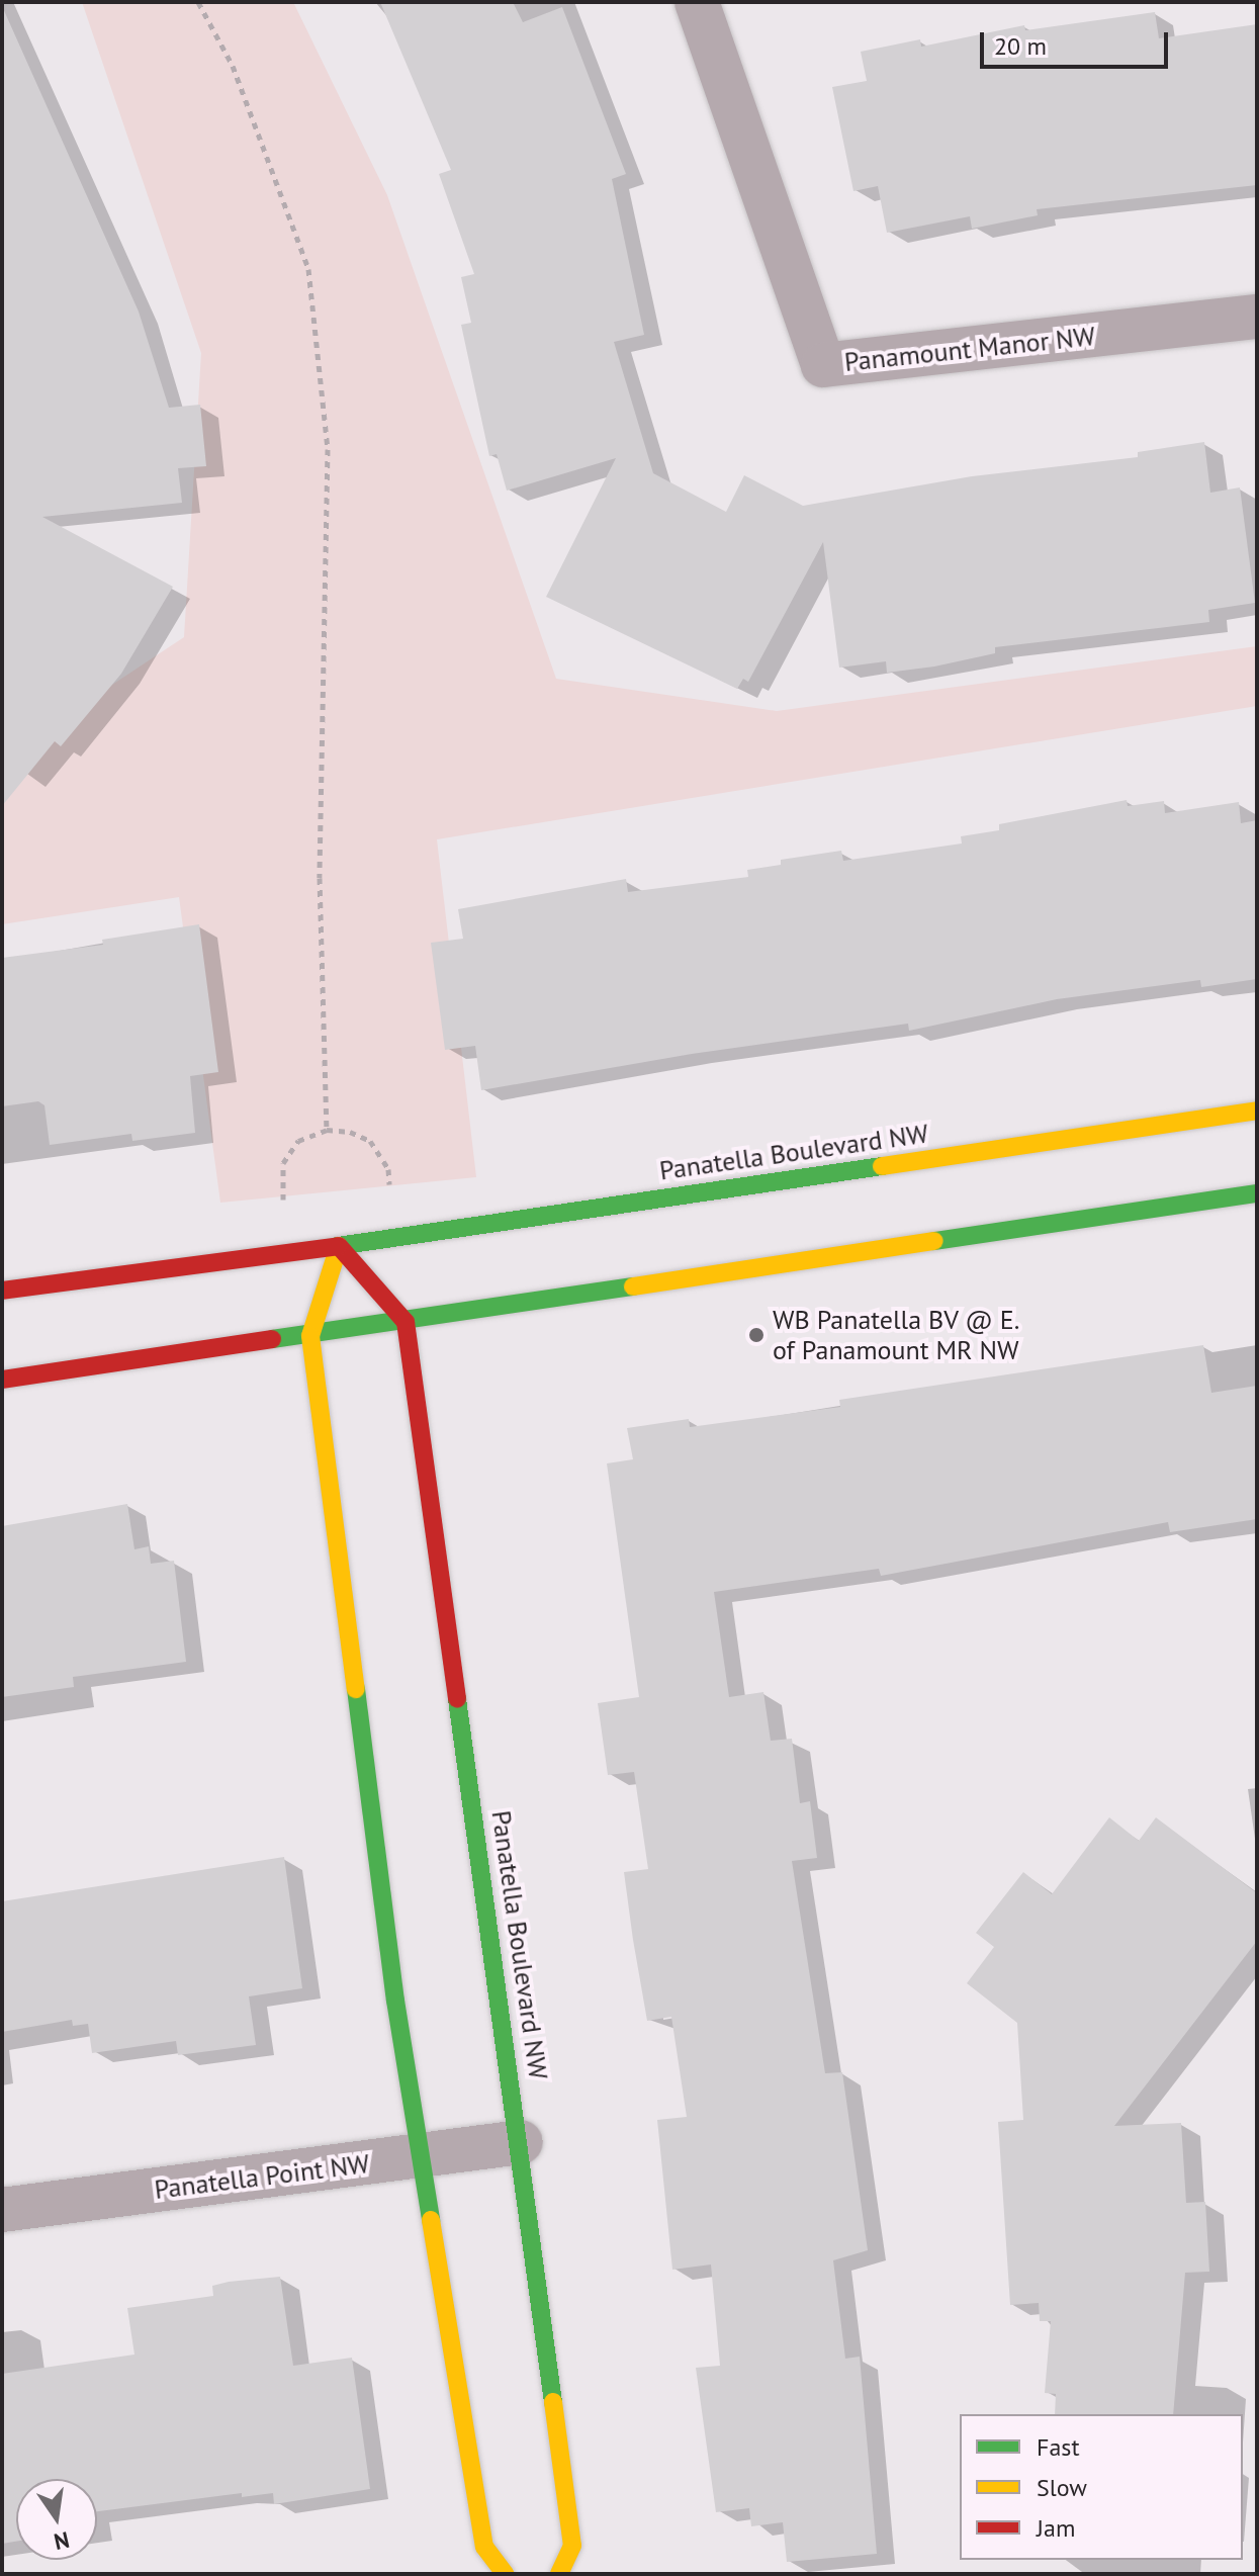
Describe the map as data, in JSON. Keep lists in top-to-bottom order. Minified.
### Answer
{"streets":{"street":["Panamount Manor NW","Panatella Boulevard NW","Panatella Point NW"]},"crossings":[["Panatella Boulevard NW","Panatella Point NW"]],"places":["WB Panatella BV @ E. of Panamount MR NW"],"legend":["Fast","Slow","Jam"],"scale_bar":"20 m","north":"bottom"}
